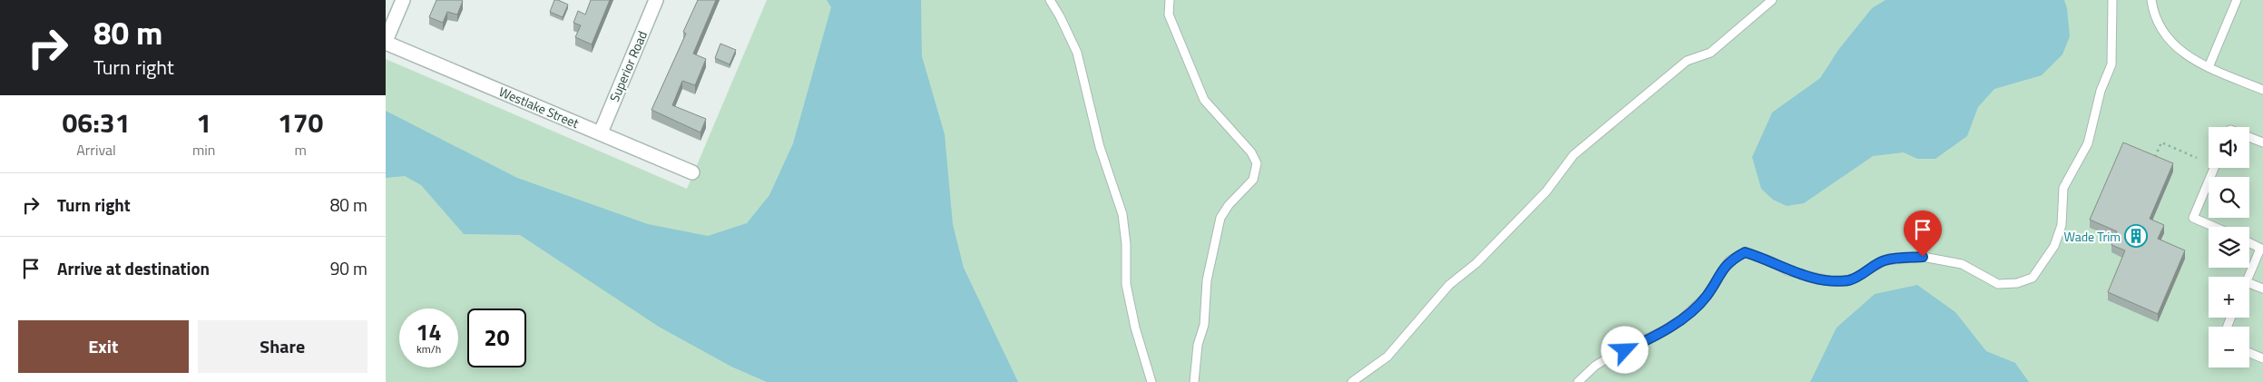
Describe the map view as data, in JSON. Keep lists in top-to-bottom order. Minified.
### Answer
{"streets":{"street":["Superior Road","Westlake Street"]},"crossings":[["Superior Road","Westlake Street"]],"places":{"building":["Wade Trim"]},"page":{"turn":["80 m","Turn right"],"eta":["06:31","Arrival","1","min","170","m"],"map_buttons":["+","−"],"list":[{"name":"Turn right","value":"80 m"},{"name":"Arrive at destination","value":"90 m"}],"speed":"14 km/h","limit":"20","buttons":["Exit","Share"]}}
